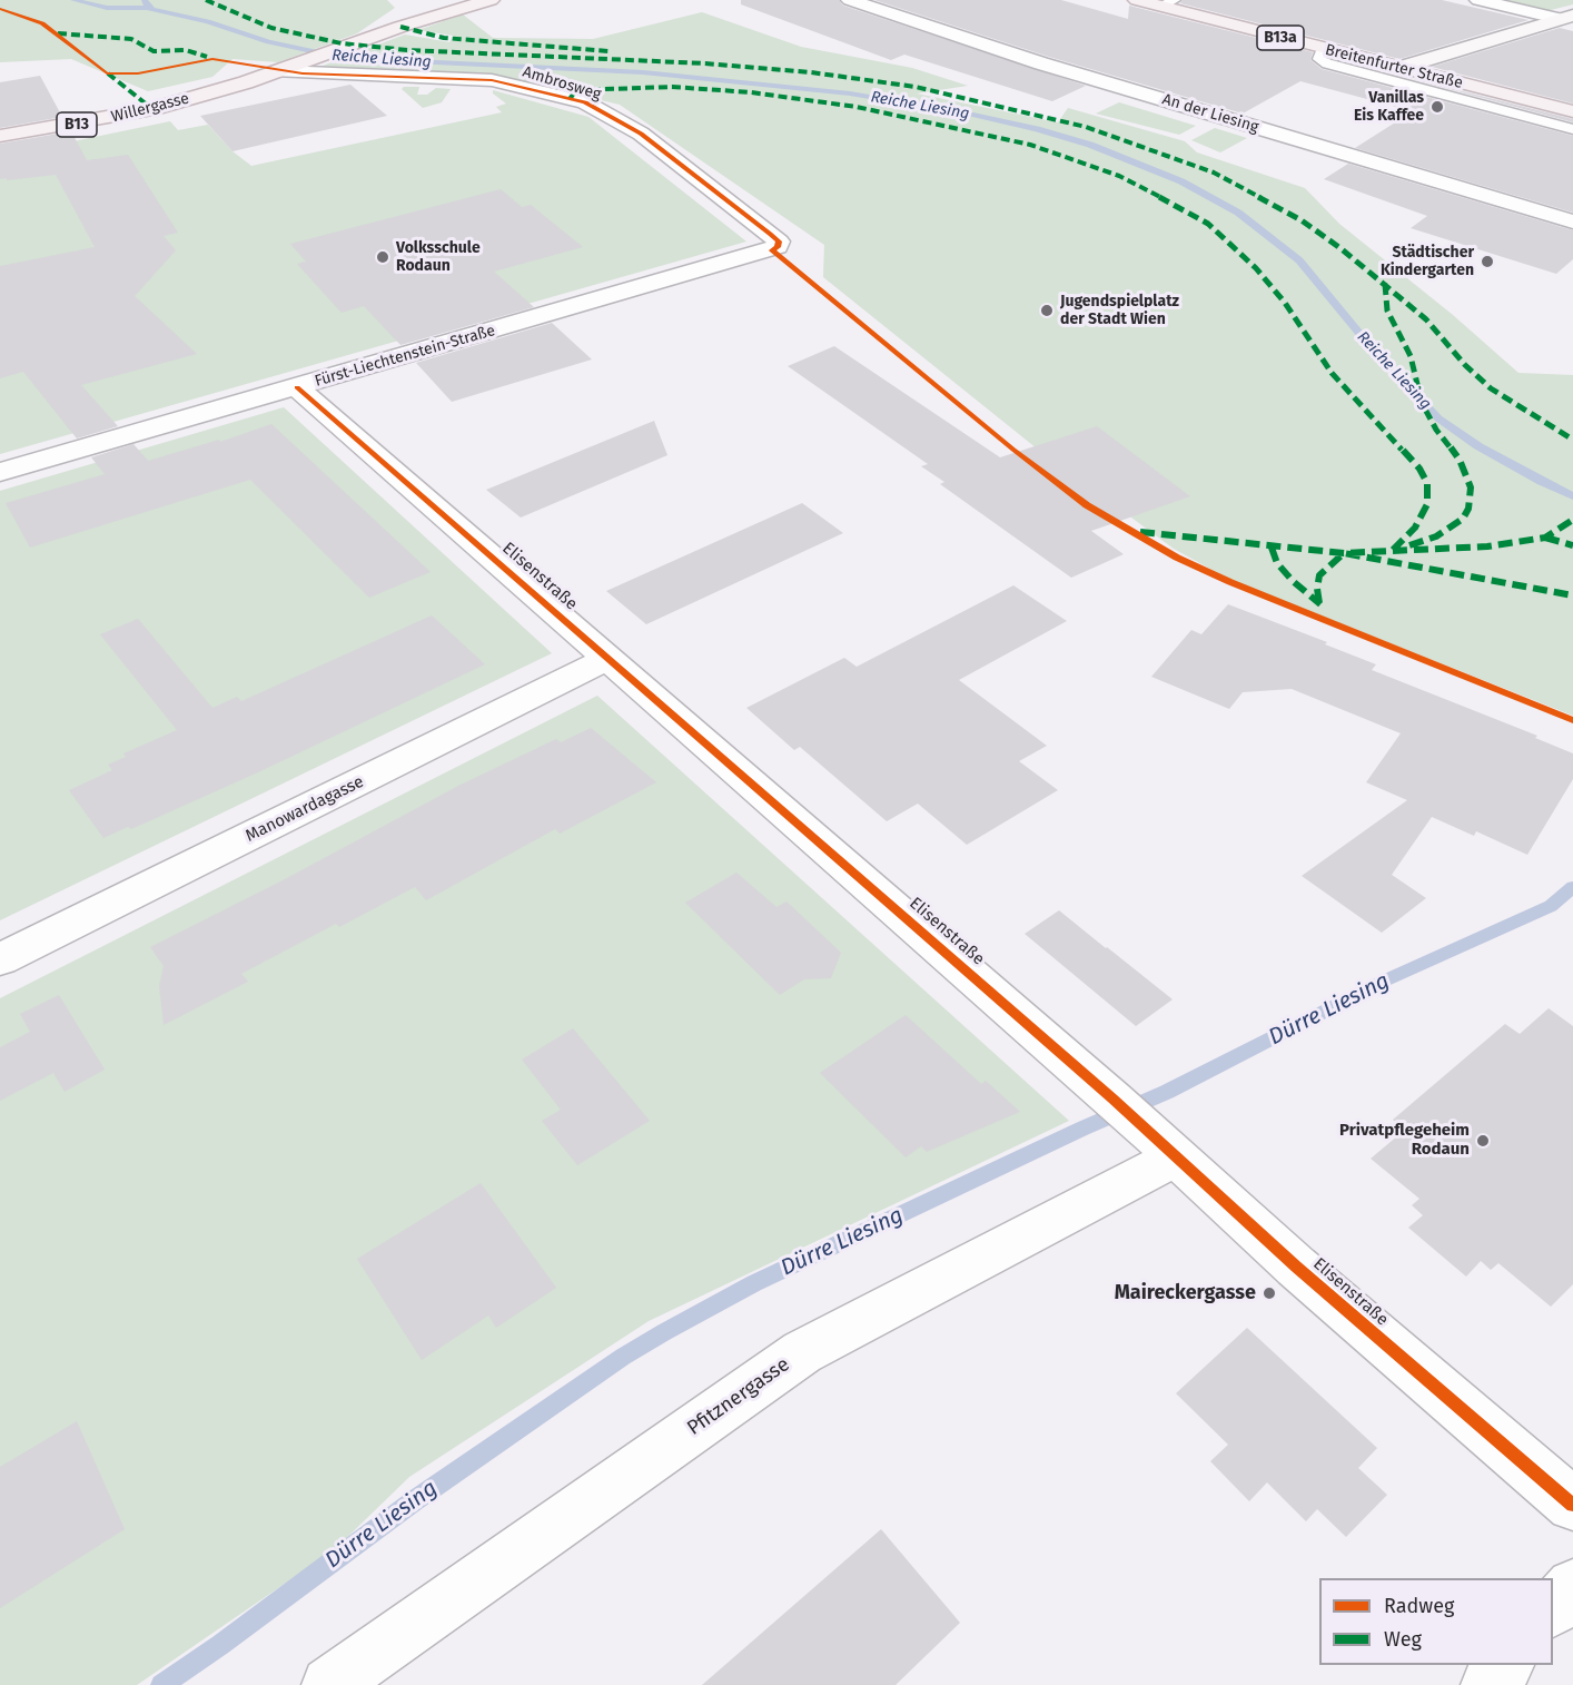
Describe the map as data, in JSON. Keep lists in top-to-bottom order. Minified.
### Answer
{"streets":{"main road":["B13a","Breitenfurter Straße","Willergasse","B13"],"street":["Ambrosweg","An der Liesing","Fürst-Liechtenstein-Straße","Elisenstraße","Manowardagasse","Pfitznergasse"]},"crossings":[["Ambrosweg","Willergasse"],["Ambrosweg","B13"],["Ambrosweg","Fürst-Liechtenstein-Straße"],["Willergasse","B13"],["Fürst-Liechtenstein-Straße","Elisenstraße"],["Elisenstraße","Manowardagasse"],["Elisenstraße","Pfitznergasse"]],"water":["Reiche Liesing","Dürre Liesing"],"places":["Vanillas Eis Kaffee","Volksschule Rodaun","Städtischer Kindergarten","Jugendspielplatz der Stadt Wien","Privatpflegeheim Rodaun","Maireckergasse"],"legend":["Radweg","Weg"]}
